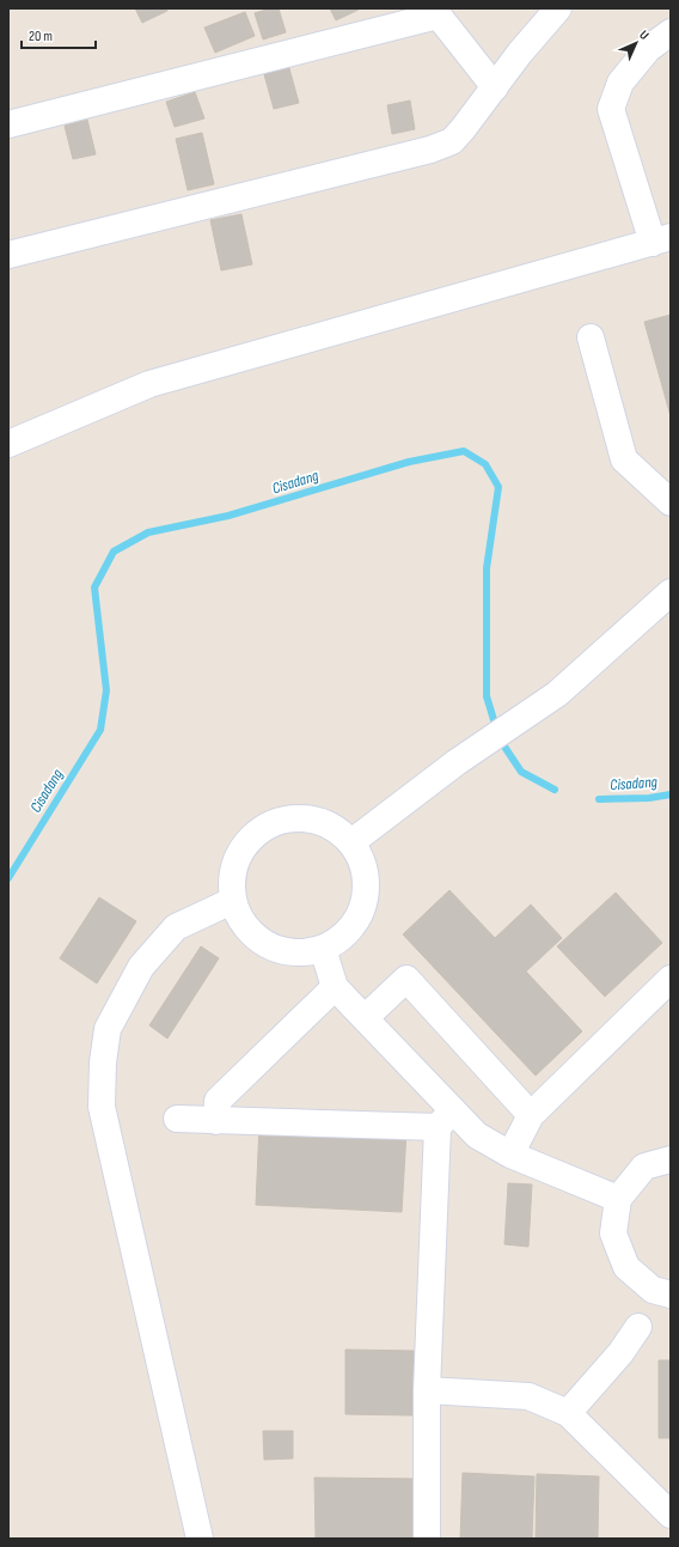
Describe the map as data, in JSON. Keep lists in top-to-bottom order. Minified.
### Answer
{"water":["Cisadang"],"scale_bar":"20 m","north":"top right"}
